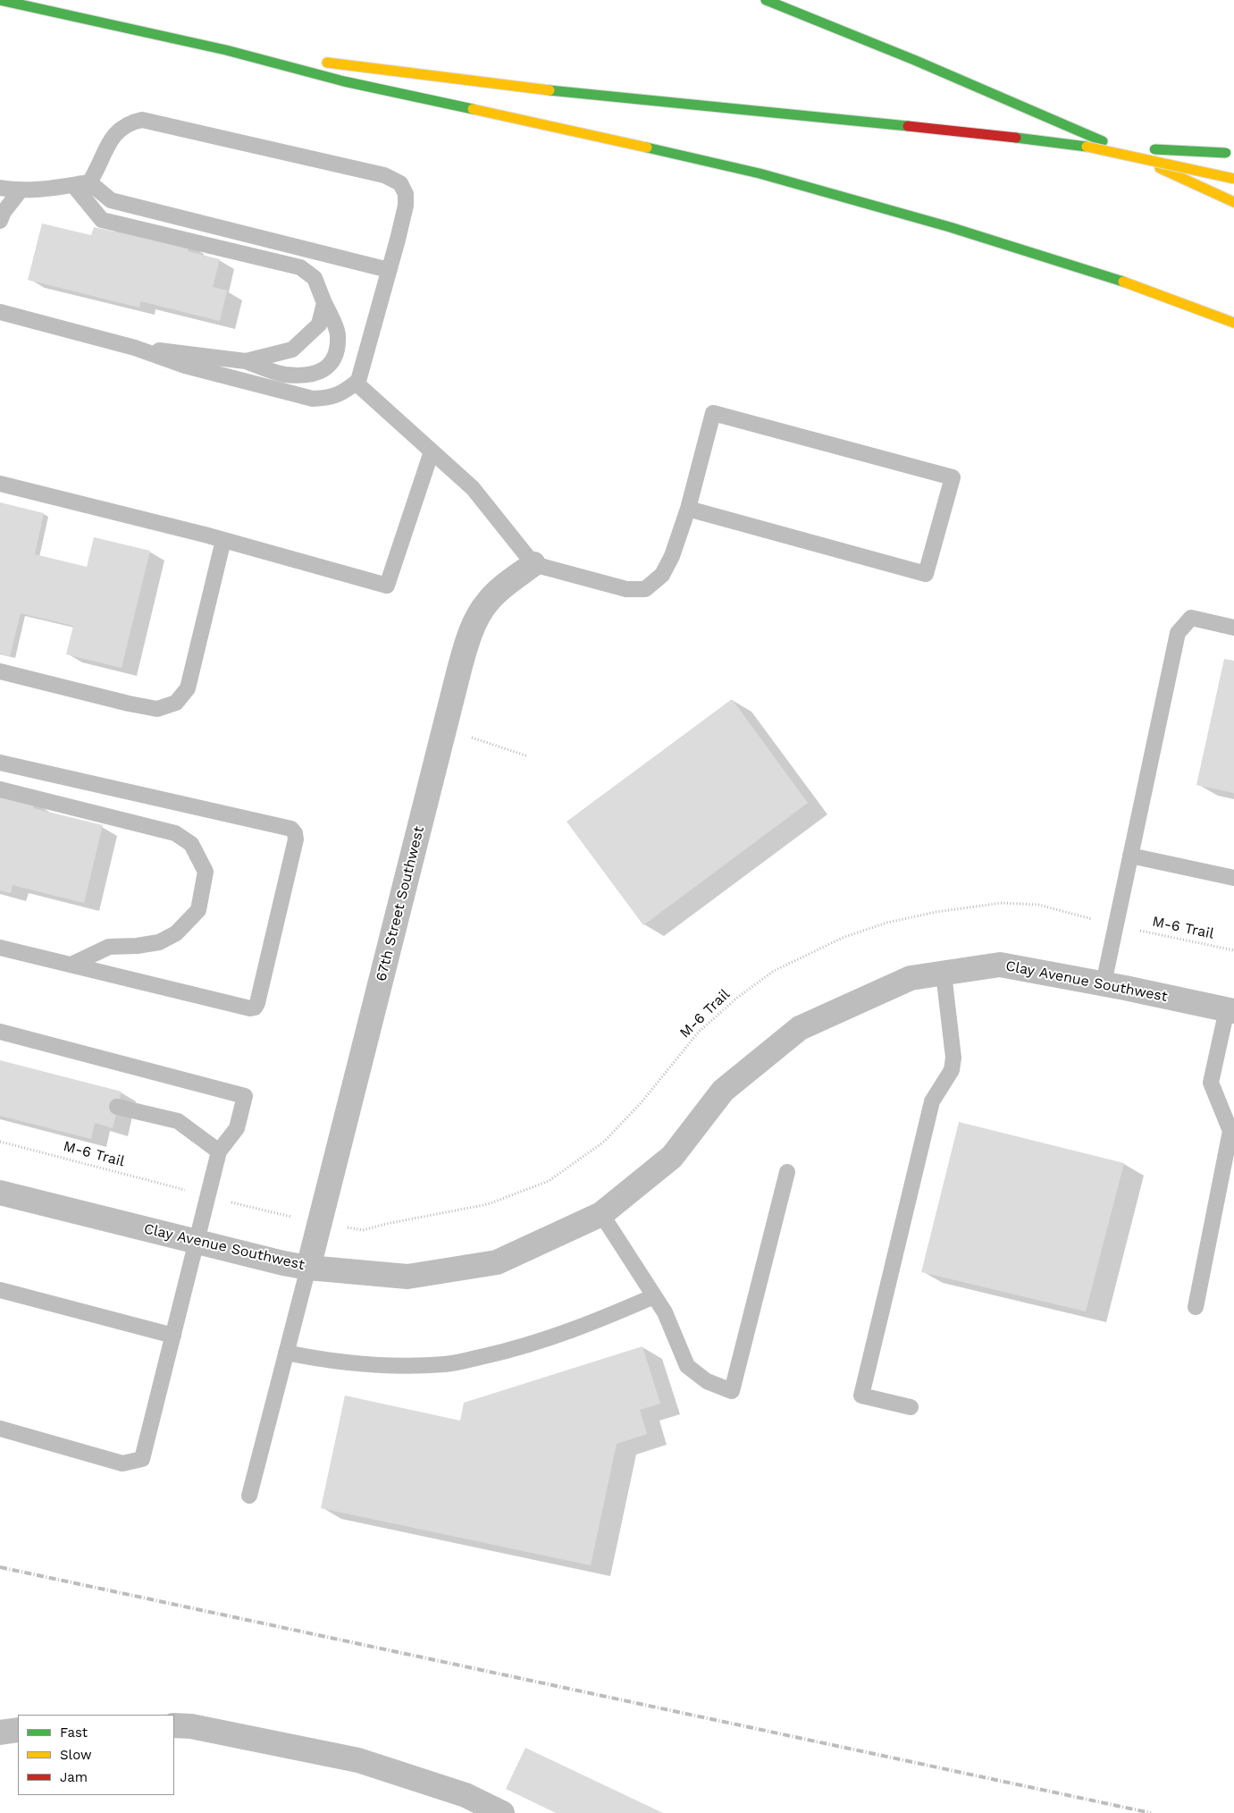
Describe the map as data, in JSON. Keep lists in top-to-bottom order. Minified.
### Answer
{"streets":{"street":["67th Street Southwest","Clay Avenue Southwest"],"path":["M-6 Trail"]},"crossings":[["67th Street Southwest","Clay Avenue Southwest"]],"legend":["Fast","Slow","Jam"]}
